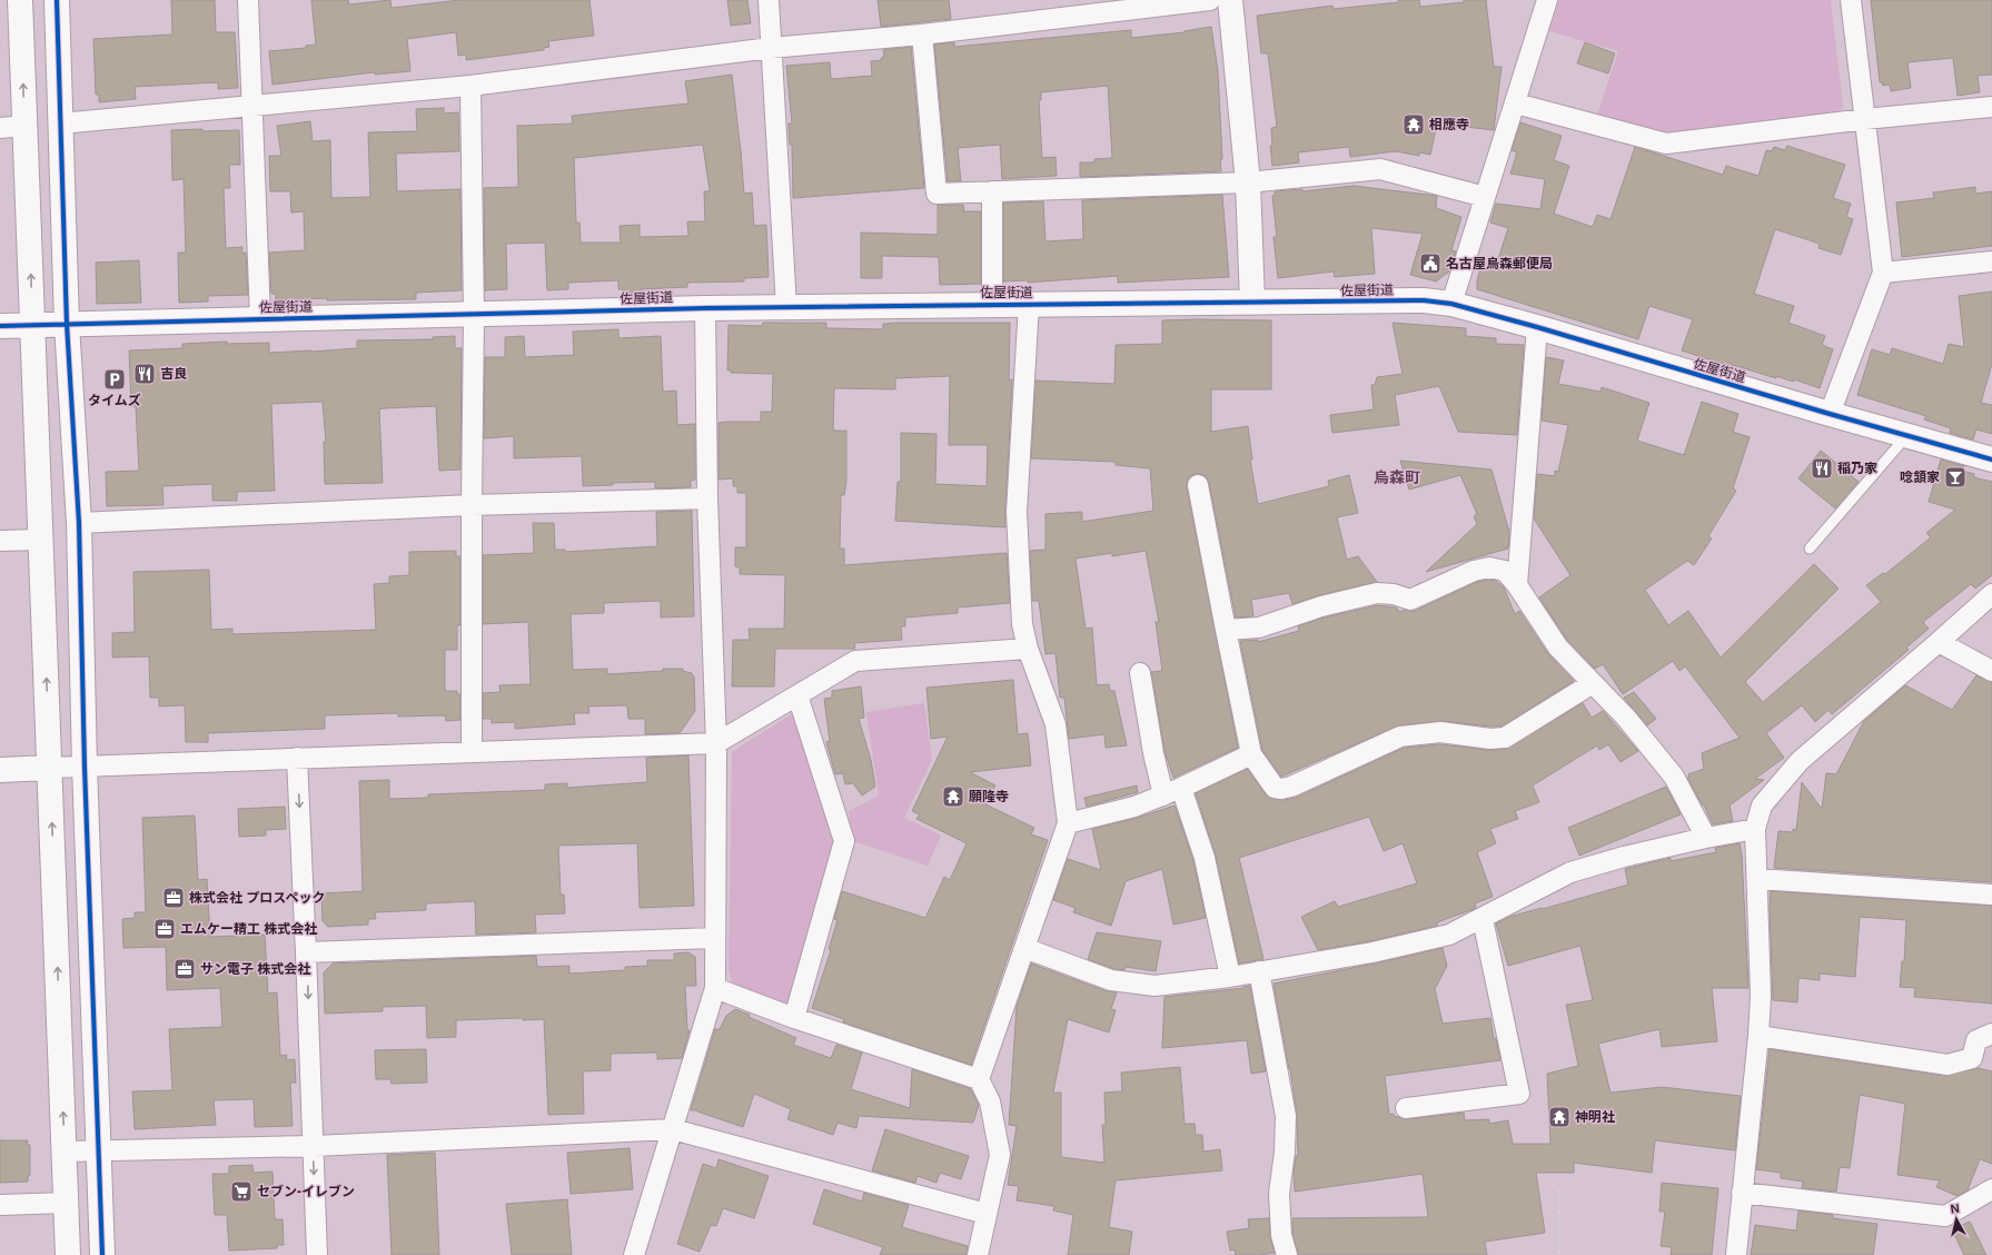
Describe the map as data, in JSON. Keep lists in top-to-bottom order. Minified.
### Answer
{"streets":{"street":["佐屋街道"]},"districts":["烏森町"],"places":{"temple":["相應寺","願隆寺","神明社"],"public building":["名古屋烏森郵便局"],"restaurant":["吉良","稲乃家"],"parking":["タイムズ"],"bar":["唸頷家"],"office":["株式会社 プロスペック","エムケー精工 株式会社","サン電子 株式会社"],"supermarket":["セブン-イレブン"]},"north":"top"}
